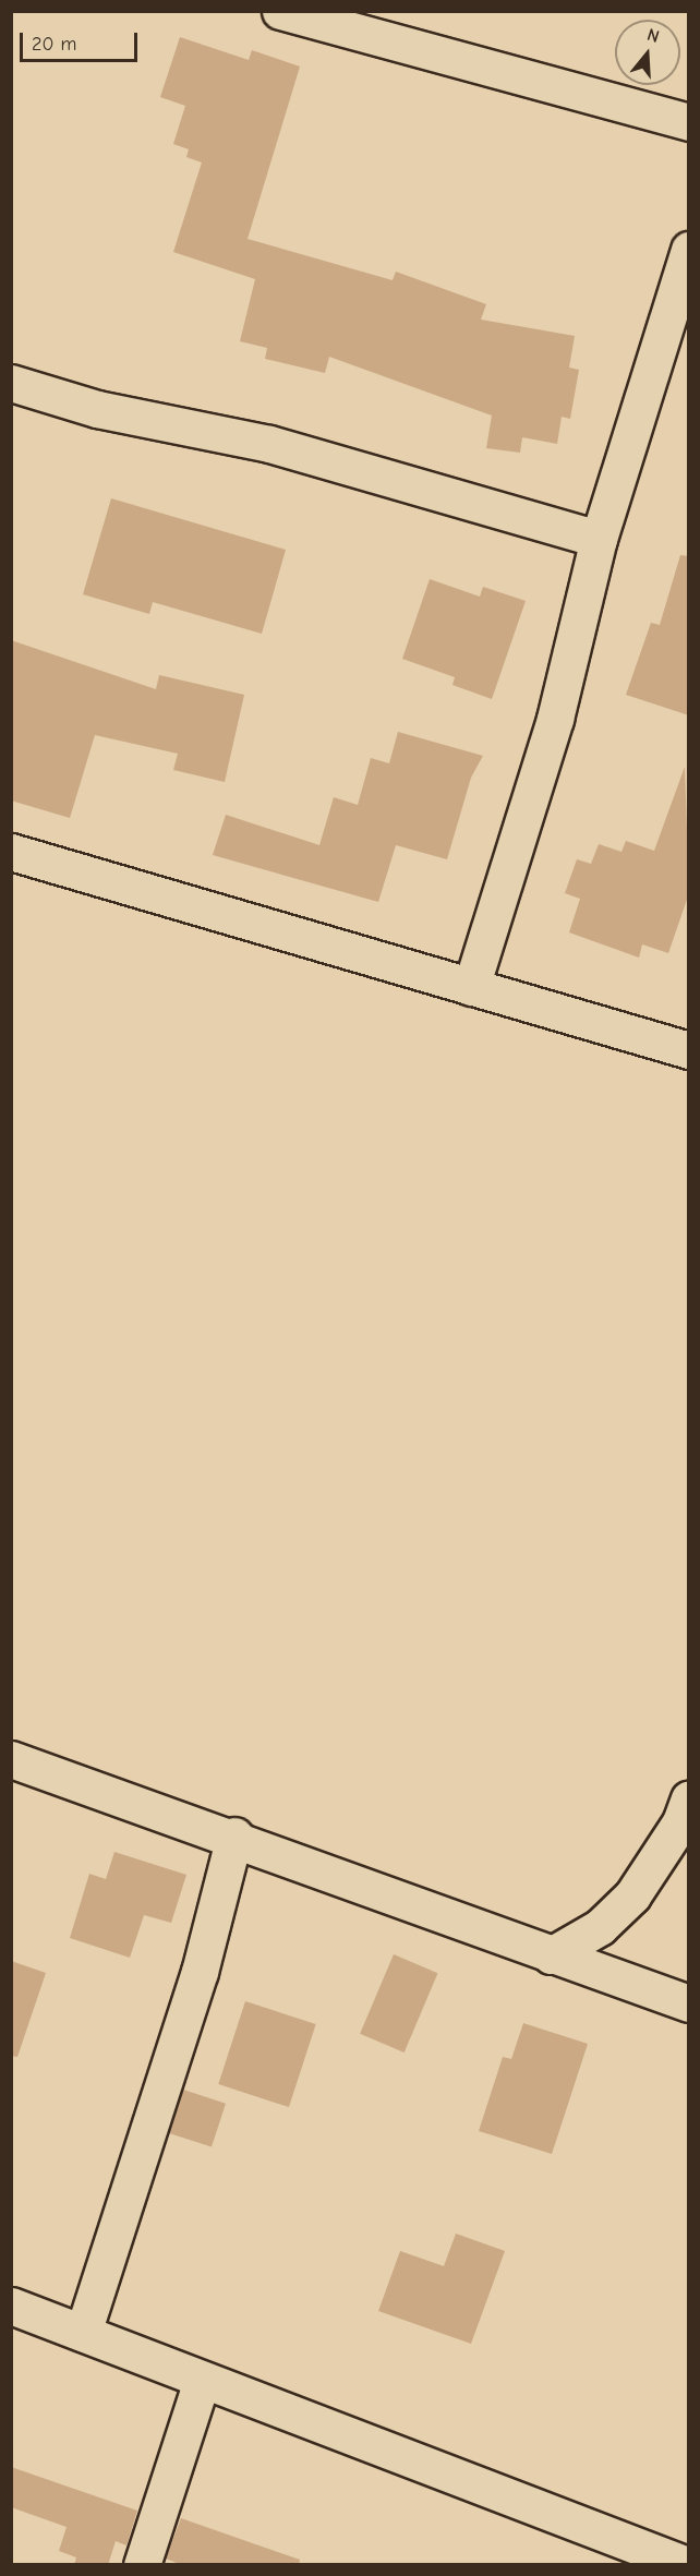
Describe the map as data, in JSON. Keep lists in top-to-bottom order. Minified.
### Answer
{"scale_bar":"20 m","north":"top"}
